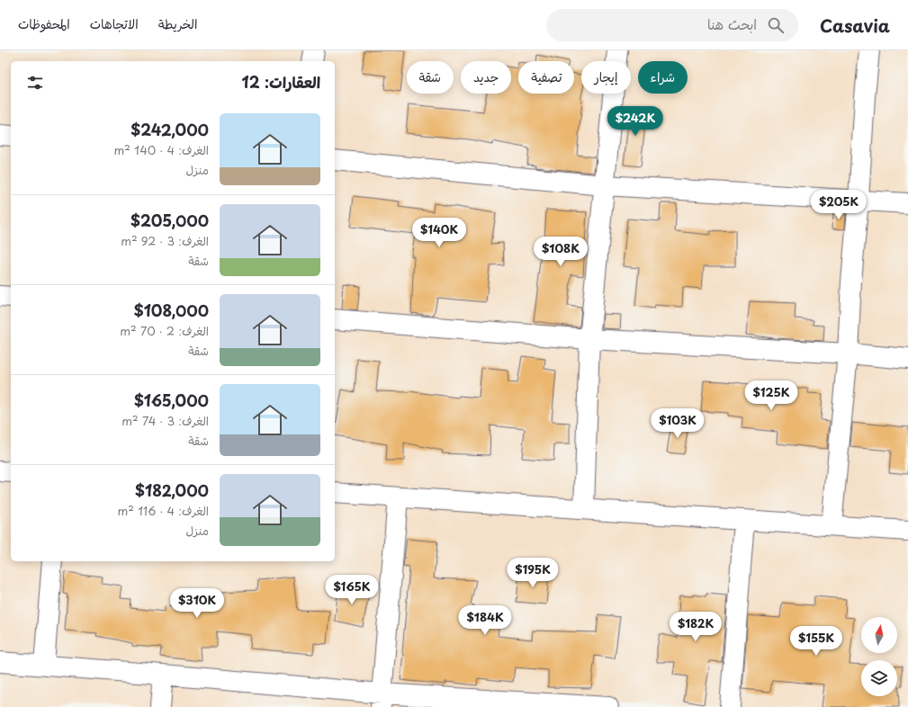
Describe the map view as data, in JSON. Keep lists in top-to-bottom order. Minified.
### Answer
{"north":"top","page":{"header":"Casavia","search":"ابحث هنا","nav":["الخريطة","الاتجاهات","المحفوظات"],"chip":["شراء","إيجار","تصفية","جديد","شقة"],"heading":"العقارات: 12","list":[{"name":"$242,000","note":"الغرف: 4 · 140 m² · منزل"},{"name":"$205,000","note":"الغرف: 3 · 92 m² · شقة"},{"name":"$108,000","note":"الغرف: 2 · 70 m² · شقة"},{"name":"$165,000","note":"الغرف: 3 · 74 m² · شقة"},{"name":"$182,000","note":"الغرف: 4 · 116 m² · منزل"}],"price":["$242K","$205K","$140K","$108K","$125K","$103K","$195K","$165K","$310K","$184K","$182K","$155K"]}}
